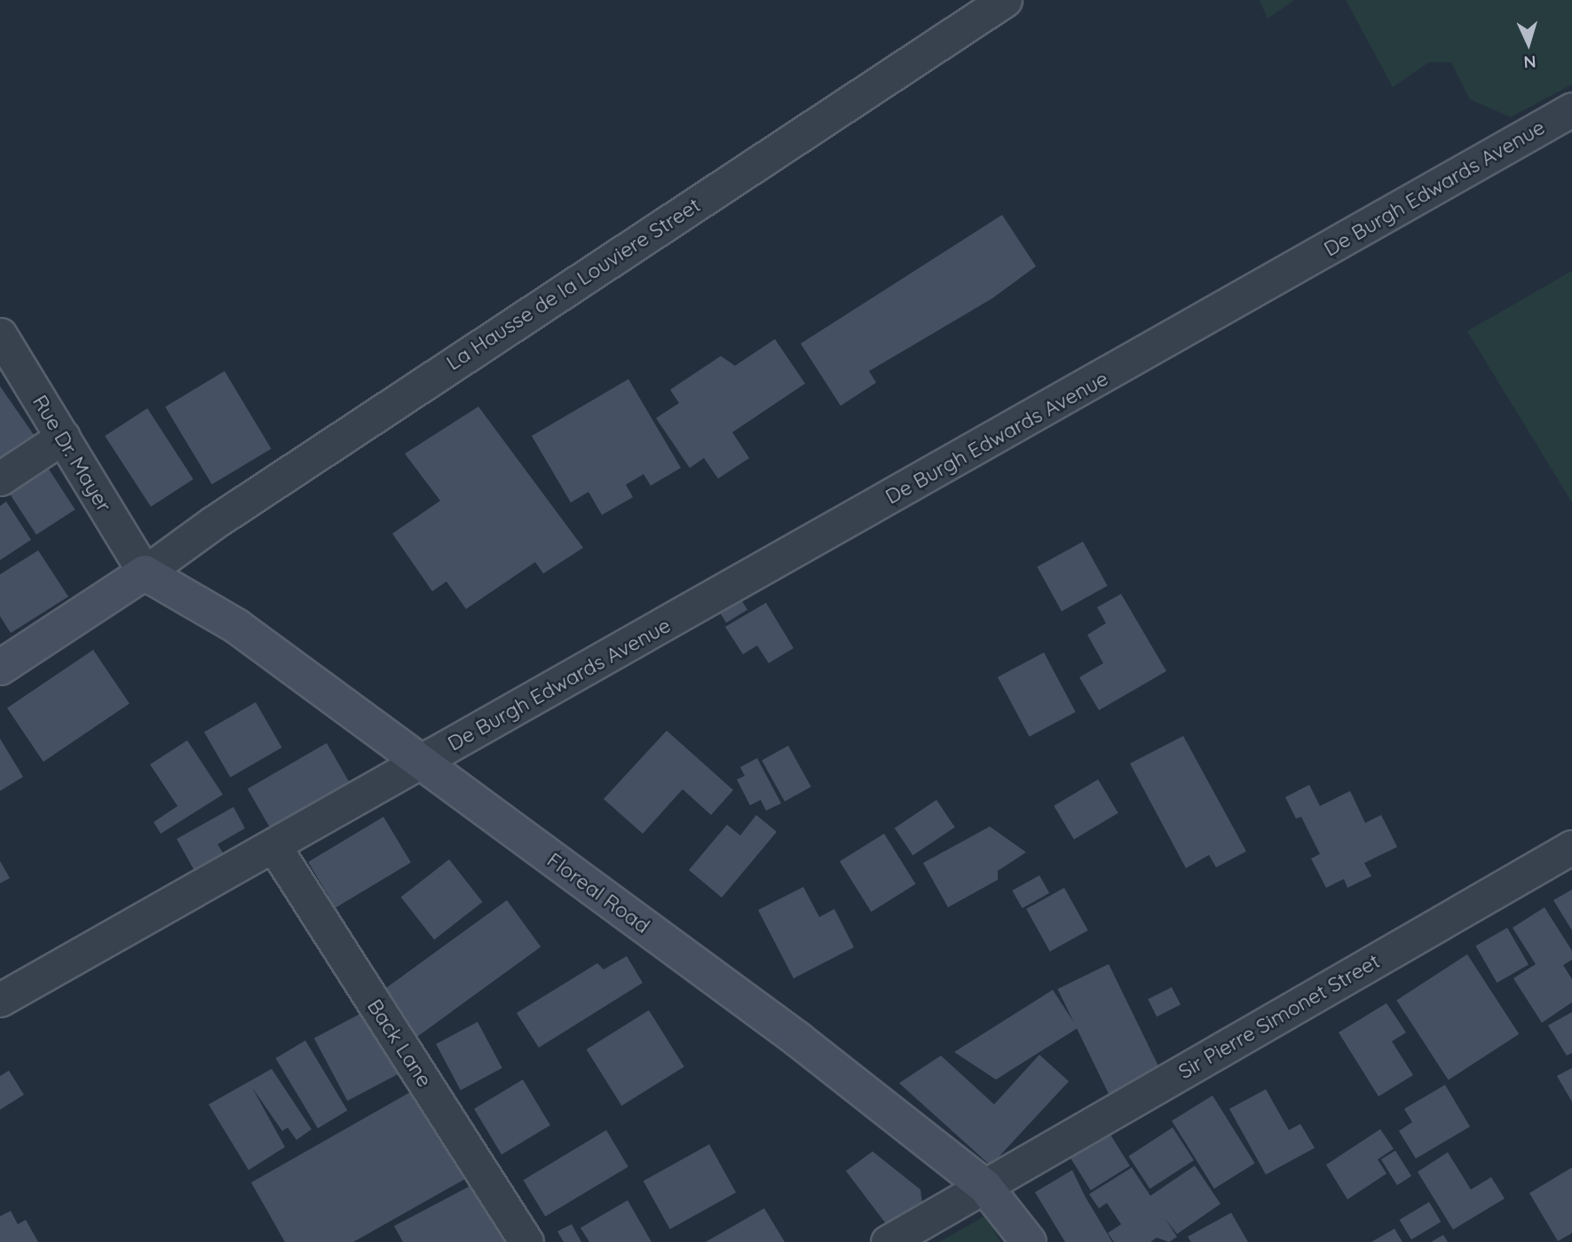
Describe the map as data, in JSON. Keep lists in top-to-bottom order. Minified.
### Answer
{"streets":{"main road":["Floreal Road"],"street":["De Burgh Edwards Avenue","La Hausse de la Louviere Street","Rue Dr. Mayer","Sir Pierre Simonet Street","Back Lane"]},"crossings":[["De Burgh Edwards Avenue","Floreal Road"],["De Burgh Edwards Avenue","Back Lane"],["La Hausse de la Louviere Street","Rue Dr. Mayer"],["La Hausse de la Louviere Street","Floreal Road"],["Rue Dr. Mayer","Floreal Road"],["Floreal Road","Sir Pierre Simonet Street"]],"north":"bottom"}
